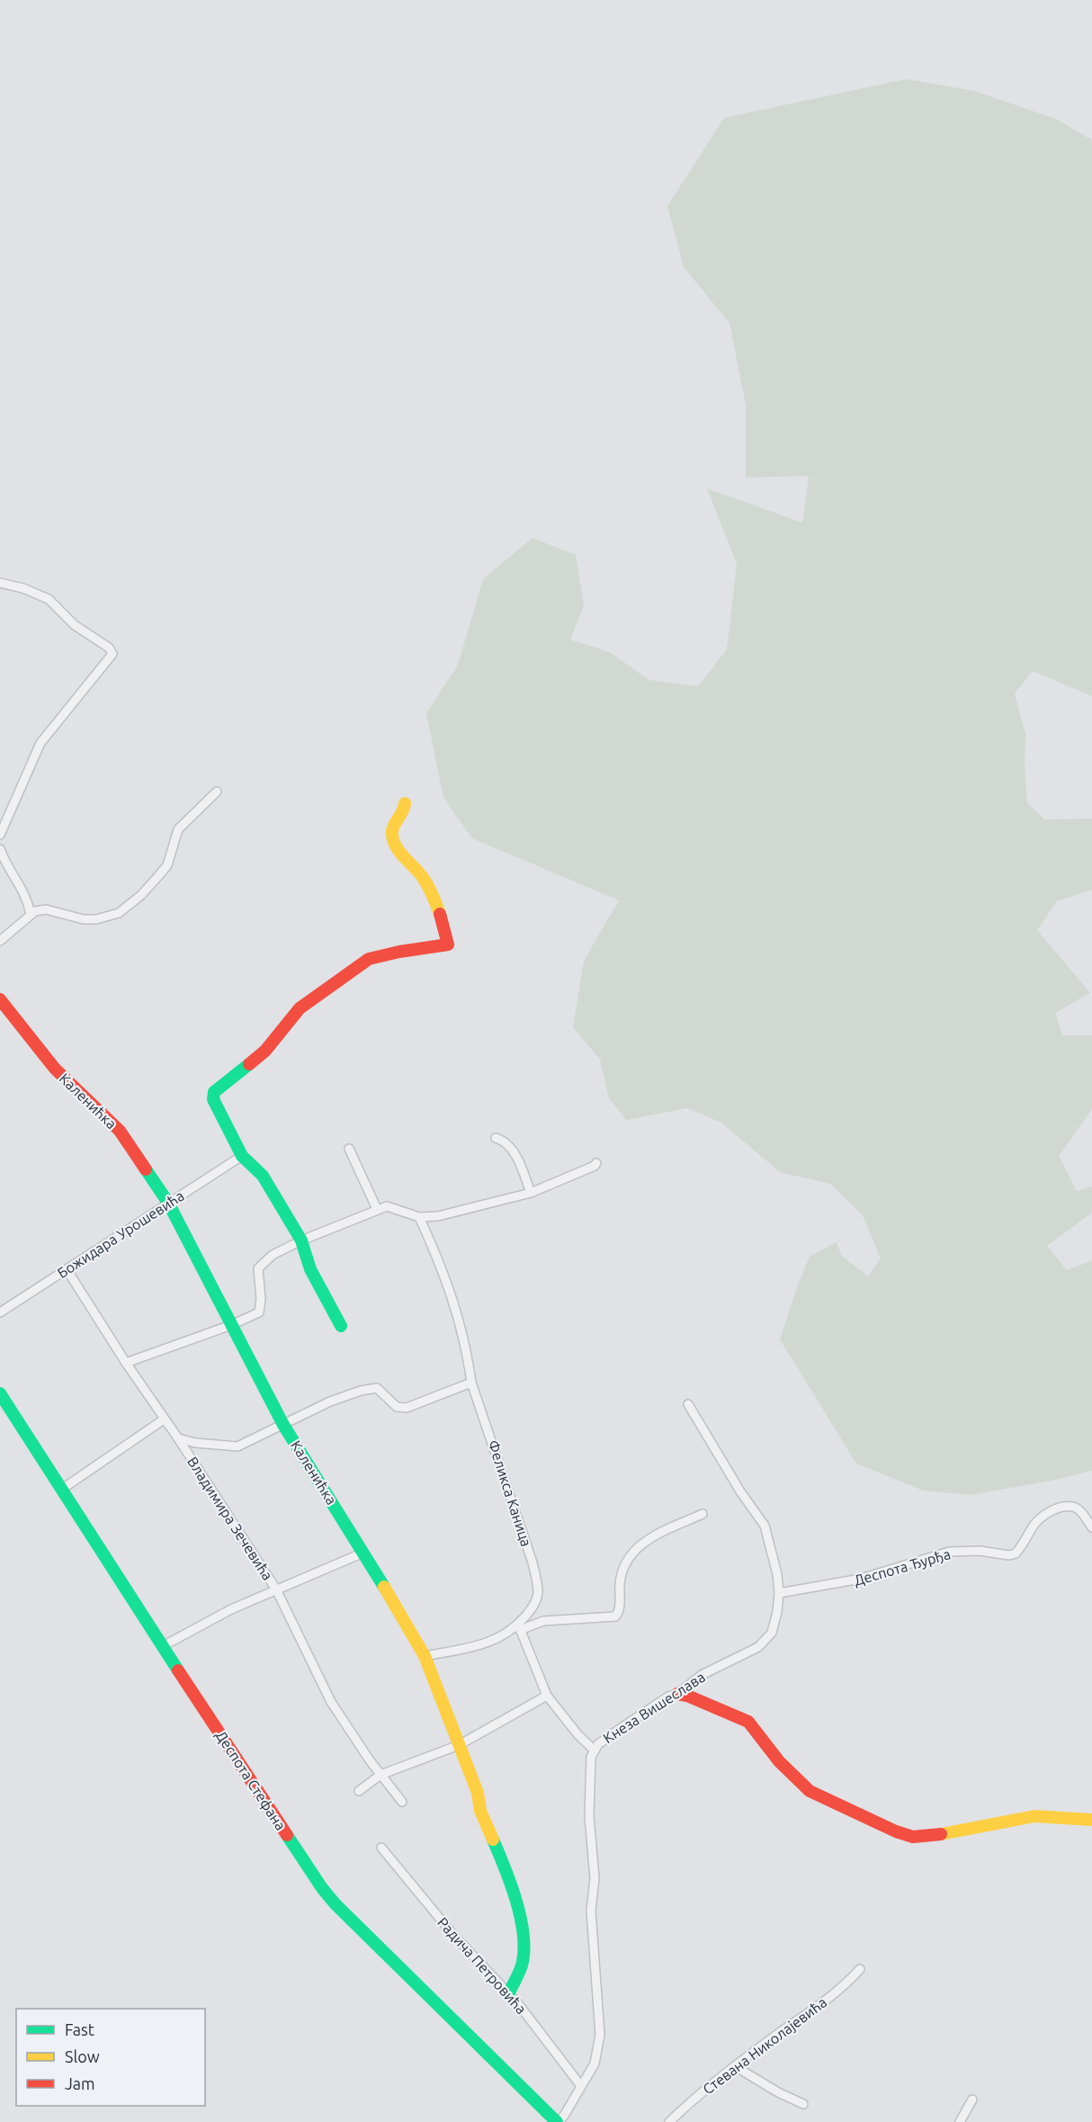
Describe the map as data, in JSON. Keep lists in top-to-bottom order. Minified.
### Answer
{"streets":{"street":["Каленићка","Божидара Урошевића","Феликса Каница","Владимира Зечевића","Деспота Ђурђа","Кнеза Вишеслава","Деспота Стефана","Радича Петровића","Стевана Николајевића"]},"crossings":[["Каленићка","Божидара Урошевића"],["Каленићка","Радича Петровића"],["Божидара Урошевића","Владимира Зечевића"],["Деспота Ђурђа","Кнеза Вишеслава"],["Кнеза Вишеслава","Деспота Стефана"],["Кнеза Вишеслава","Радича Петровића"]],"legend":["Fast","Slow","Jam"]}
